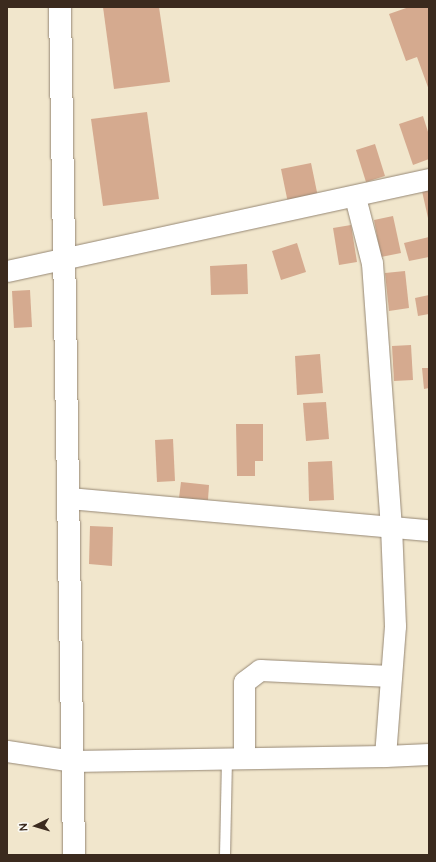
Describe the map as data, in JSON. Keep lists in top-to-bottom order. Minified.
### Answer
{"north":"left"}
